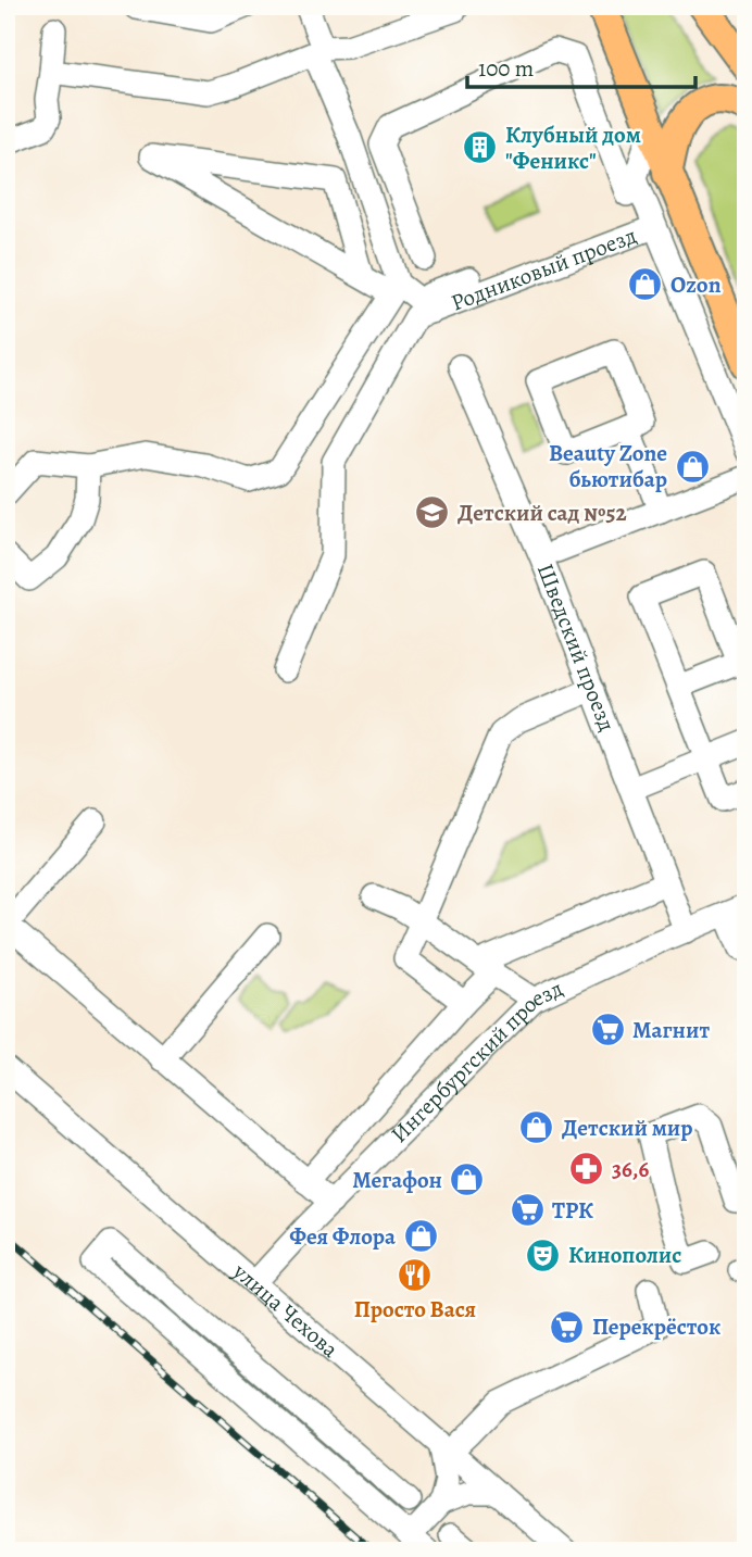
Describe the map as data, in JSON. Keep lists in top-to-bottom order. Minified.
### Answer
{"streets":{"street":["Родниковый проезд","Шведский проезд","Ингербургский проезд","улица Чехова"]},"crossings":[["Шведский проезд","Ингербургский проезд"],["Ингербургский проезд","улица Чехова"]],"places":{"building":["Клубный дом \"Феникс\""],"shop":["Ozon","Beauty Zone бьютибар","Детский мир","Мегафон","Фея Флора"],"school or university":["Детский сад №52"],"supermarket":["Магнит","ТРК","Перекрёсток"],"pharmacy":["36,6"],"theatre":["Кинополис"],"restaurant":["Просто Вася"]},"scale_bar":"100 m"}
